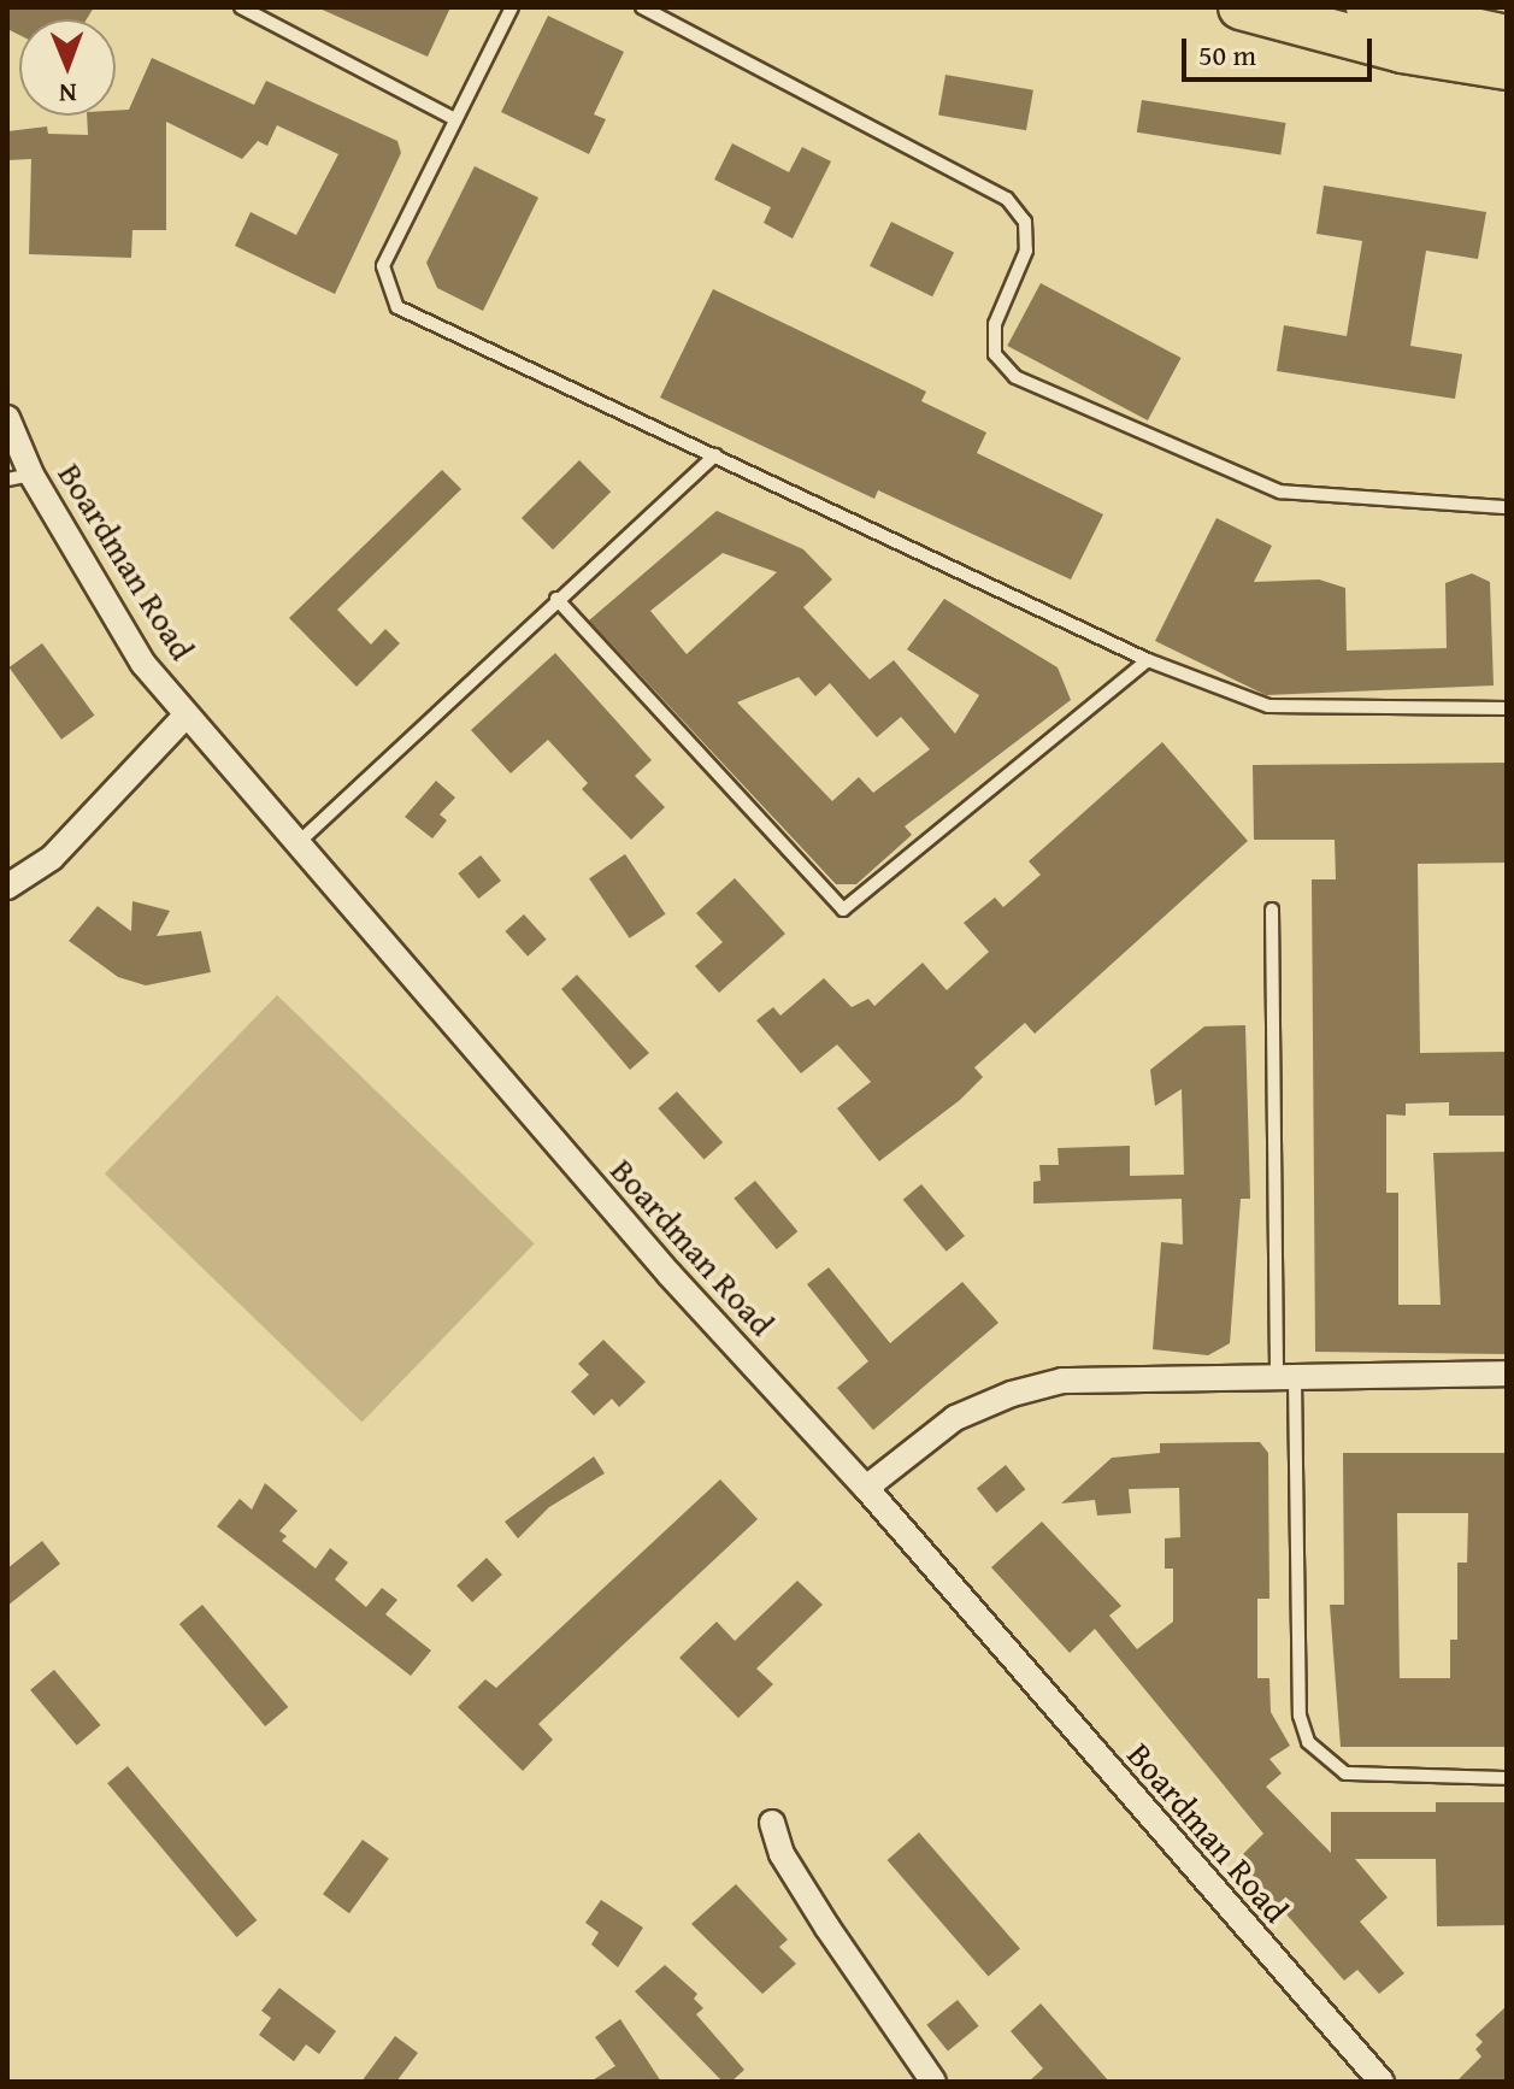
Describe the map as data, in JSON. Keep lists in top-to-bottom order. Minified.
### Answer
{"streets":{"street":["Boardman Road"]},"scale_bar":"50 m","north":"bottom"}
